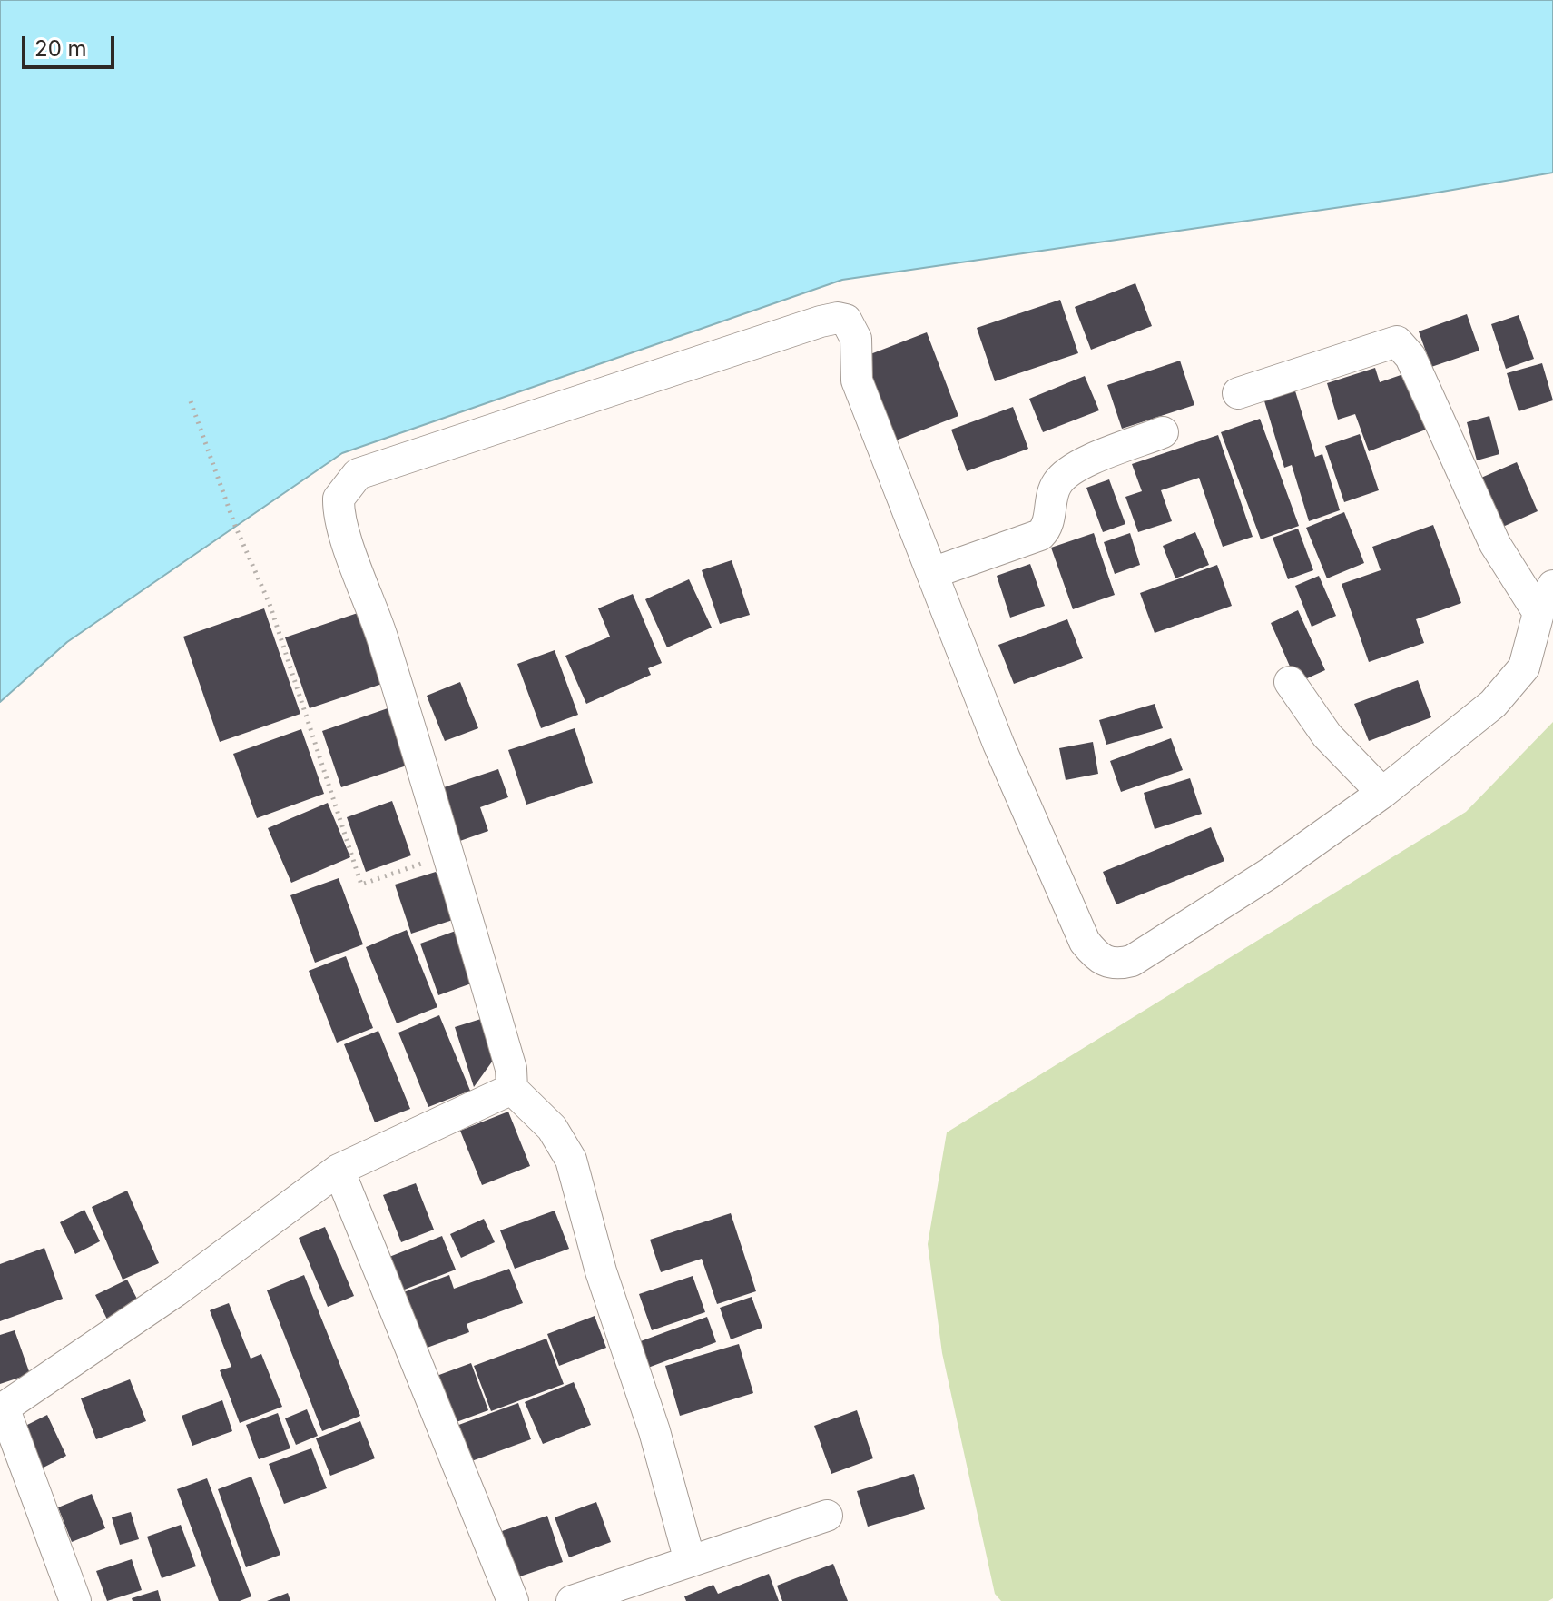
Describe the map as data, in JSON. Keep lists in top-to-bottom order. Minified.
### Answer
{"scale_bar":"20 m"}
